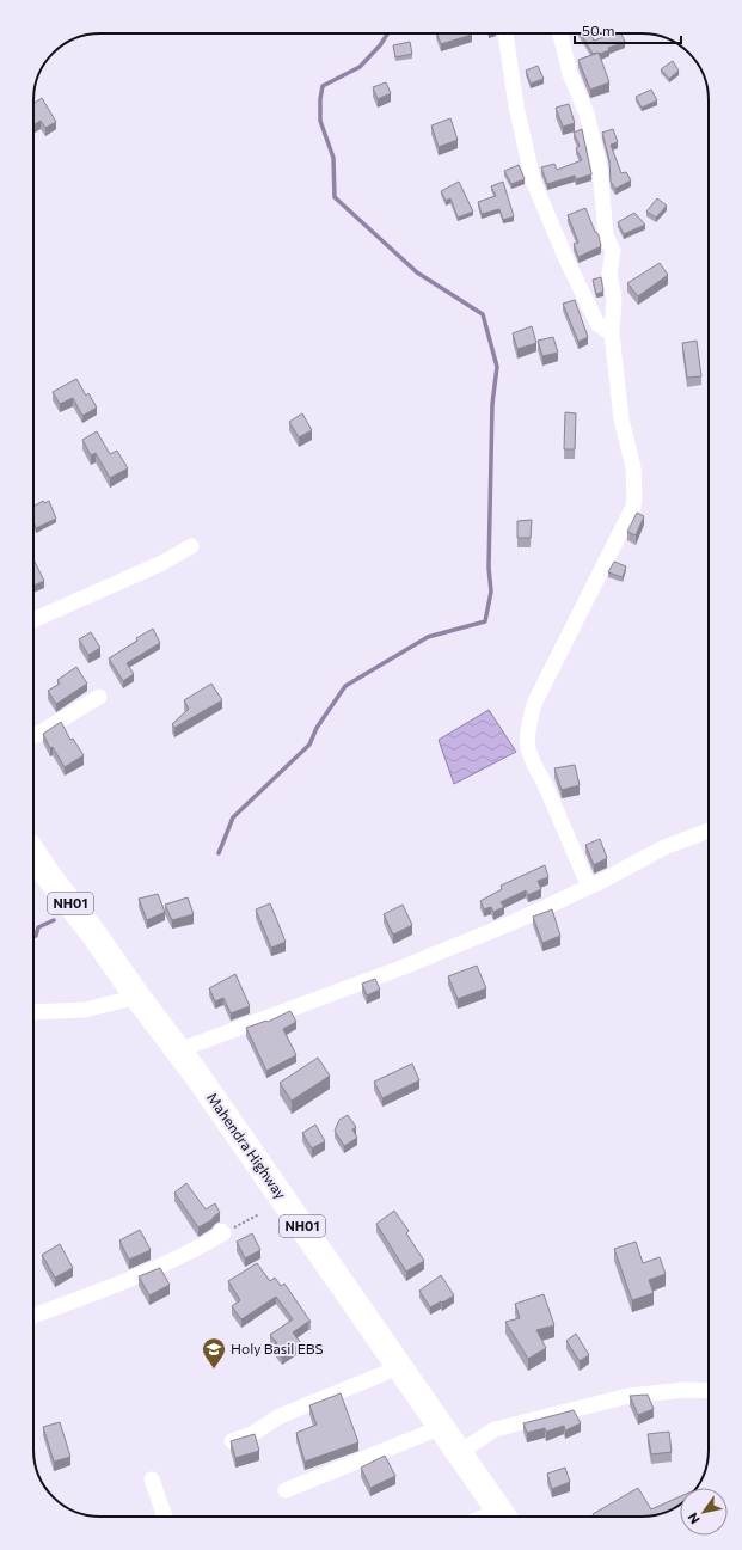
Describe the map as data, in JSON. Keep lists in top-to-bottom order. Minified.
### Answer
{"streets":{"highway":["NH01","Mahendra Highway"]},"places":{"school or university":["Holy Basil EBS"]},"scale_bar":"50 m","north":"bottom left"}
